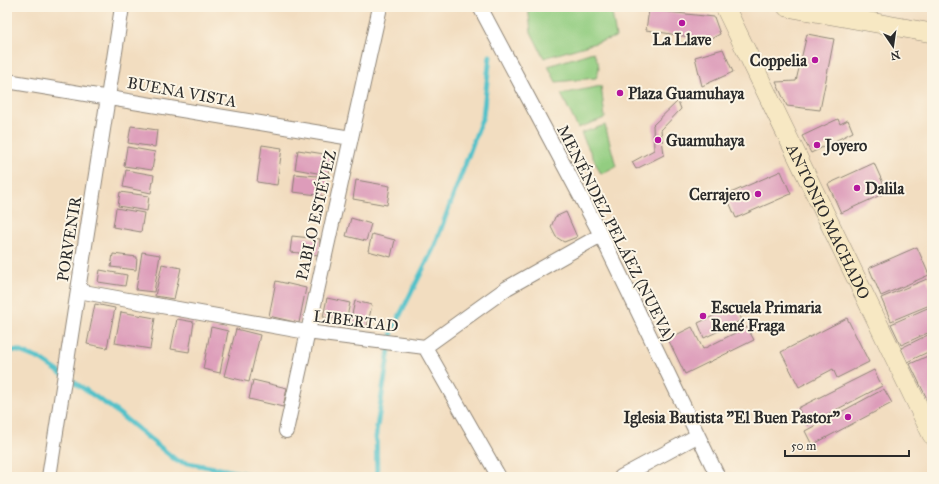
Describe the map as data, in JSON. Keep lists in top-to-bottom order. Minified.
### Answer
{"streets":{"main road":["ANTONIO MACHADO"],"street":["BUENA VISTA","PABLO ESTÉVEZ","MENÉNDEZ PELÁEZ (NUEVA)","PORVENIR","LIBERTAD"]},"crossings":[["BUENA VISTA","PABLO ESTÉVEZ"],["BUENA VISTA","PORVENIR"],["PABLO ESTÉVEZ","LIBERTAD"],["PORVENIR","LIBERTAD"]],"places":["La Llave","Coppelia","Plaza Guamuhaya","Guamuhaya","Joyero","Dalila","Cerrajero","Escuela Primaria René Fraga","Iglesia Bautista \"El Buen Pastor\""],"scale_bar":"50 m","north":"bottom"}
